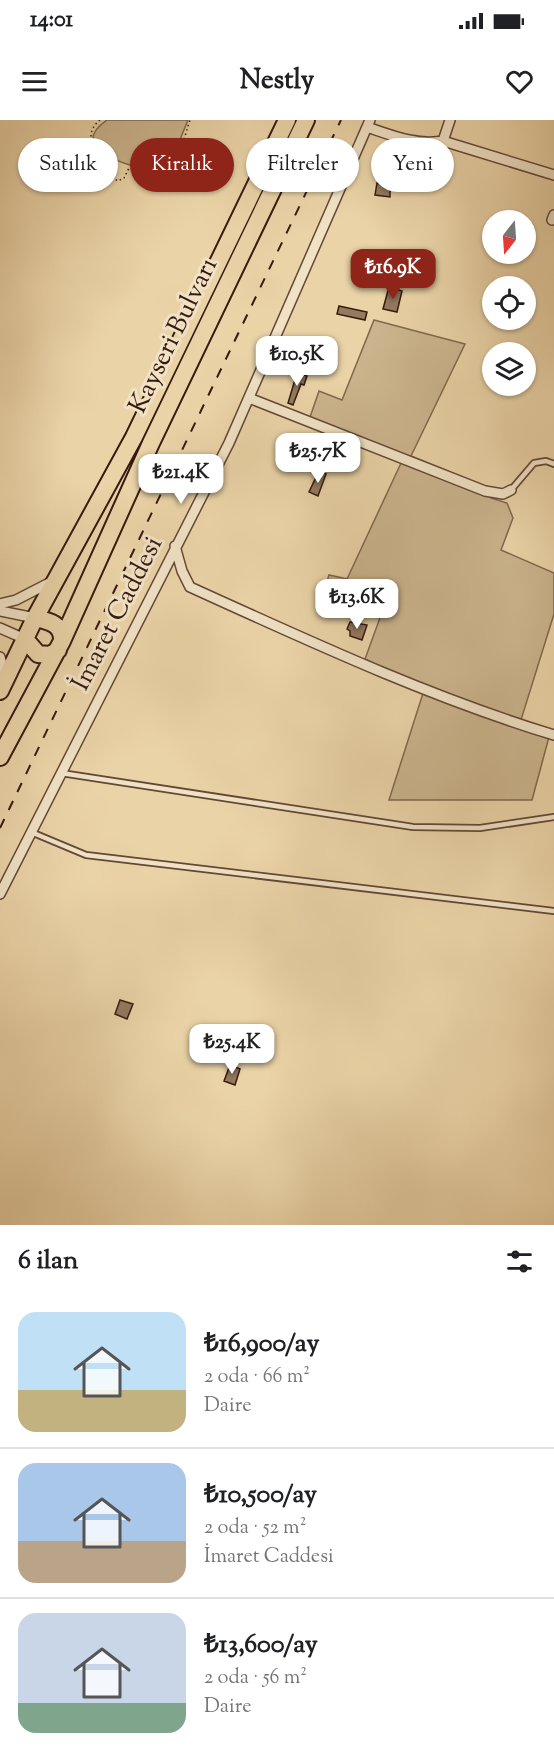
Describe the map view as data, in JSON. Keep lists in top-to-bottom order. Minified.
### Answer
{"streets":{"highway":["Kayseri Bulvarı"],"street":["İmaret Caddesi"]},"north":"bottom","page":{"status":"14:01","header":"Nestly","chip":["Satılık","Kiralık","Filtreler","Yeni"],"price":["₺16.9K","₺10.5K","₺25.7K","₺21.4K","₺13.6K","₺25.4K"],"heading":"6 ilan","list":[{"name":"₺16,900/ay","note":"2 oda · 66 m² · Daire"},{"name":"₺10,500/ay","note":"2 oda · 52 m² · İmaret Caddesi"},{"name":"₺13,600/ay","note":"2 oda · 56 m² · Daire"}]}}
